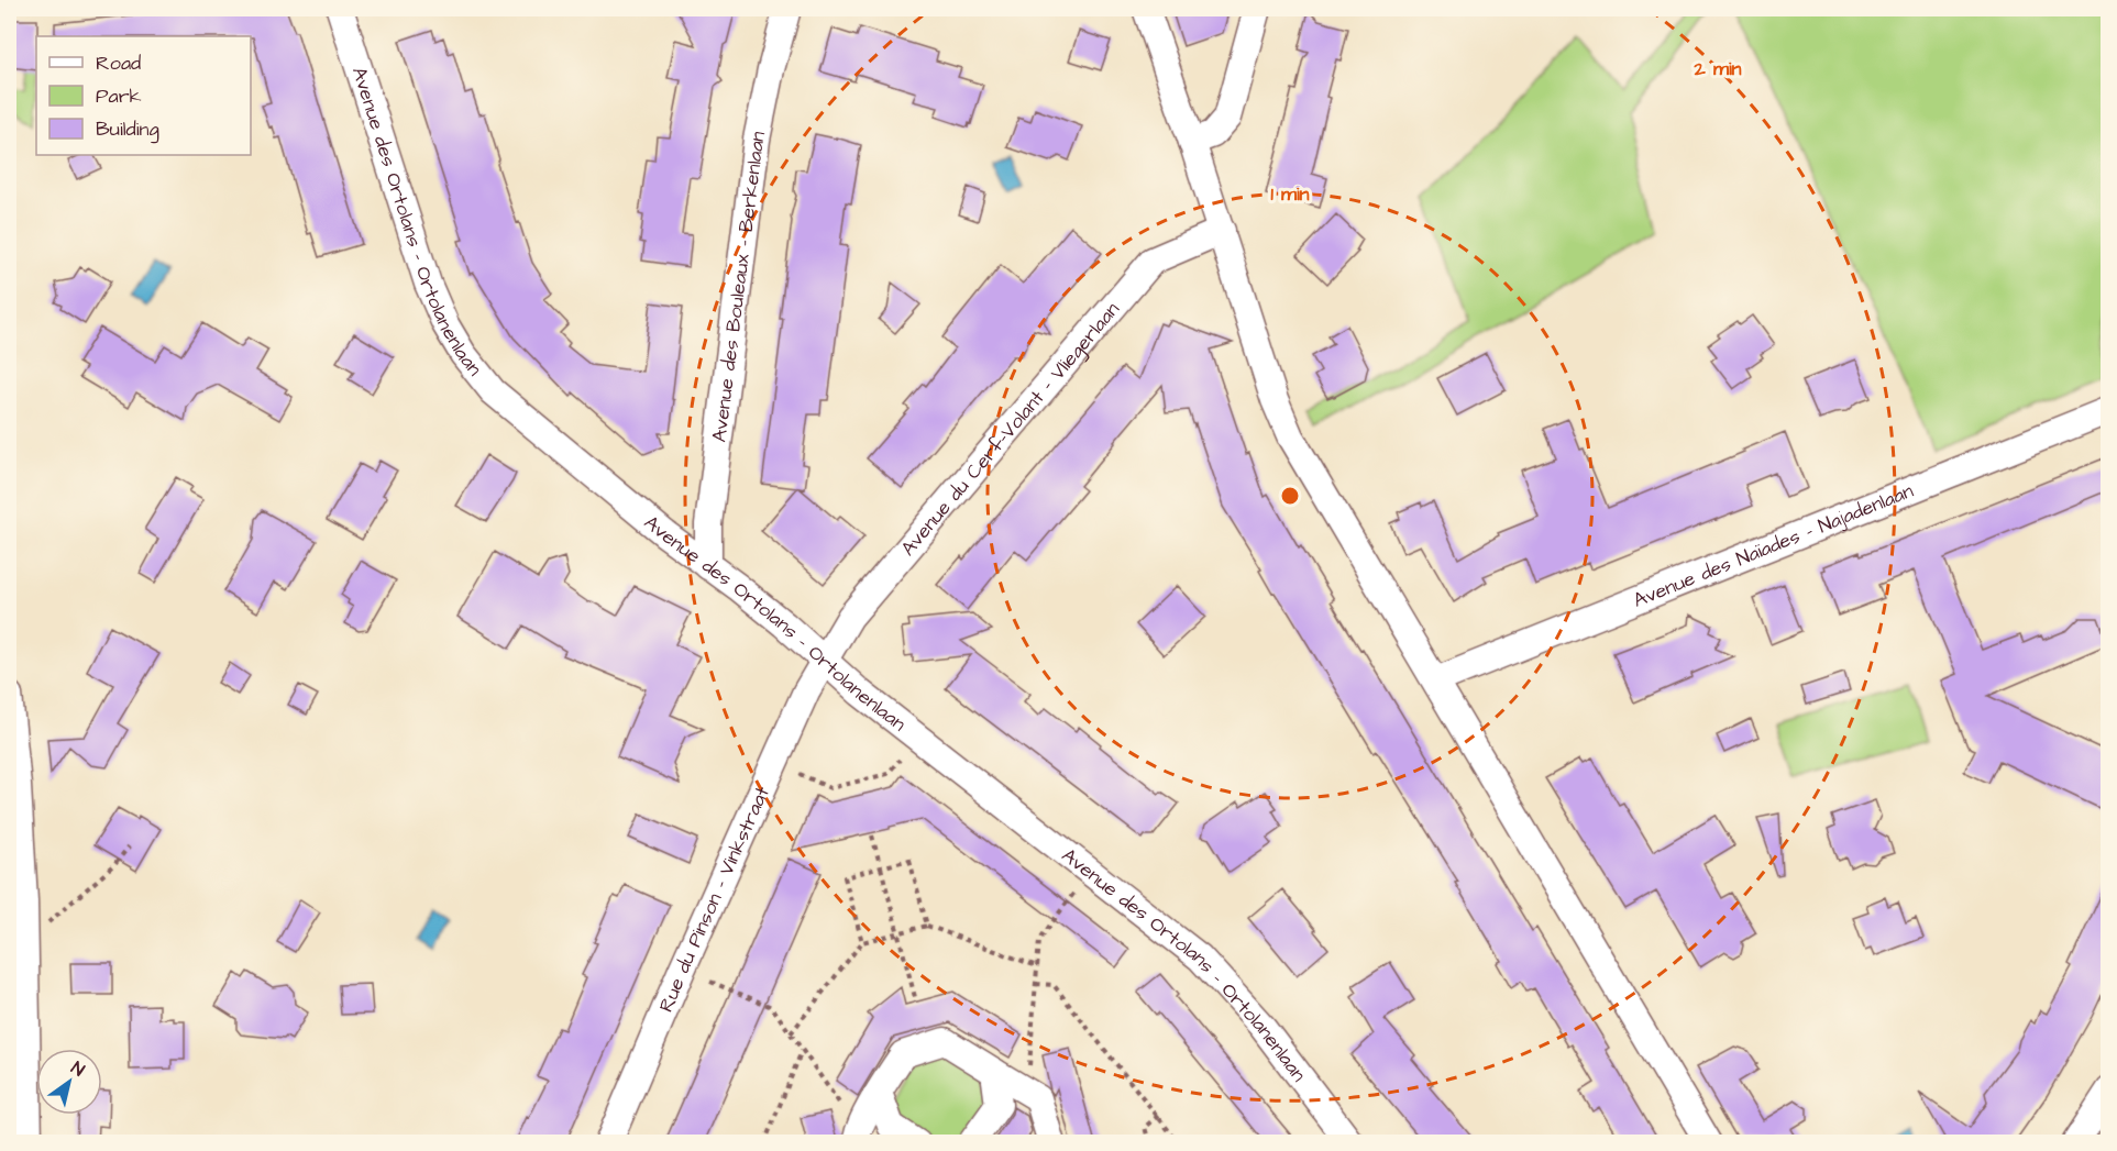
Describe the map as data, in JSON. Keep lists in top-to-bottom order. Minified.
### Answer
{"streets":{"street":["Avenue des Ortolans - Ortolanenlaan","Avenue des Bouleaux - Berkenlaan","Avenue du Cerf-Volant - Vliegerlaan","Avenue des Naïades - Najadenlaan","Rue du Pinson - Vinkstraat"]},"crossings":[["Avenue des Ortolans - Ortolanenlaan","Avenue des Bouleaux - Berkenlaan"],["Avenue des Ortolans - Ortolanenlaan","Avenue du Cerf-Volant - Vliegerlaan"],["Avenue des Ortolans - Ortolanenlaan","Rue du Pinson - Vinkstraat"],["Avenue du Cerf-Volant - Vliegerlaan","Rue du Pinson - Vinkstraat"]],"legend":["Road","Park","Building"],"north":"top right","rings":["2 min","1 min"]}
